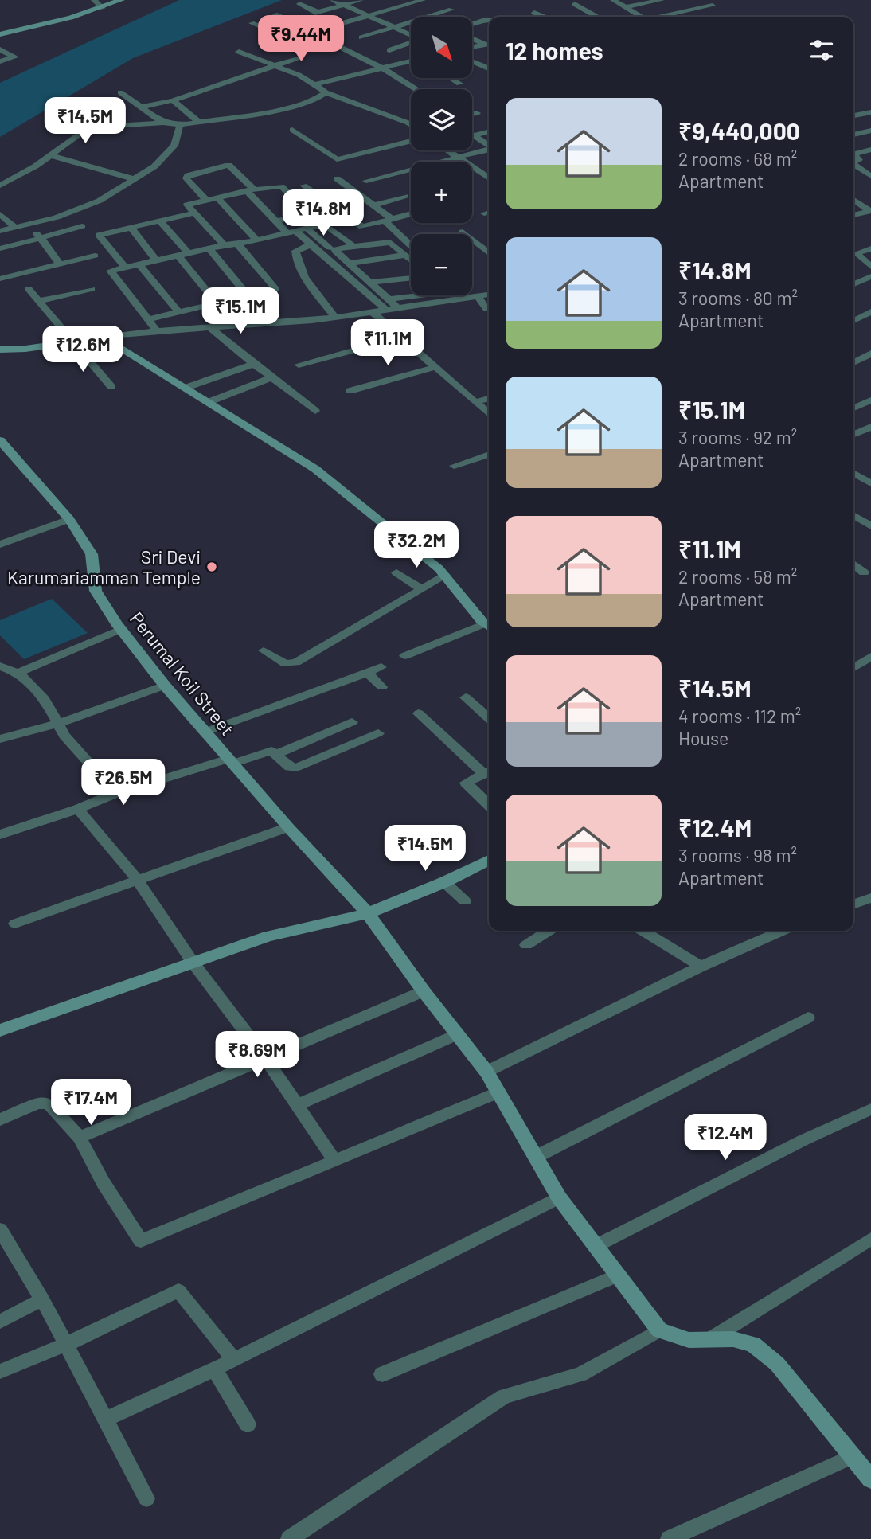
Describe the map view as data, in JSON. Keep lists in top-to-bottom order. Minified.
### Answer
{"streets":{"main road":["Perumal Koil Street"]},"places":["Sri Devi Karumariamman Temple"],"north":"bottom right","page":{"price":["₹9.44M","₹14.5M","₹14.8M","₹15.1M","₹11.1M","₹12.6M","₹32.2M","₹26.5M","₹14.5M","₹8.69M","₹17.4M","₹12.4M"],"map_buttons":["+","−"],"heading":"12 homes","list":[{"name":"₹9,440,000","note":"2 rooms · 68 m² · Apartment"},{"name":"₹14.8M","note":"3 rooms · 80 m² · Apartment"},{"name":"₹15.1M","note":"3 rooms · 92 m² · Apartment"},{"name":"₹11.1M","note":"2 rooms · 58 m² · Apartment"},{"name":"₹14.5M","note":"4 rooms · 112 m² · House"},{"name":"₹12.4M","note":"3 rooms · 98 m² · Apartment"}]}}
